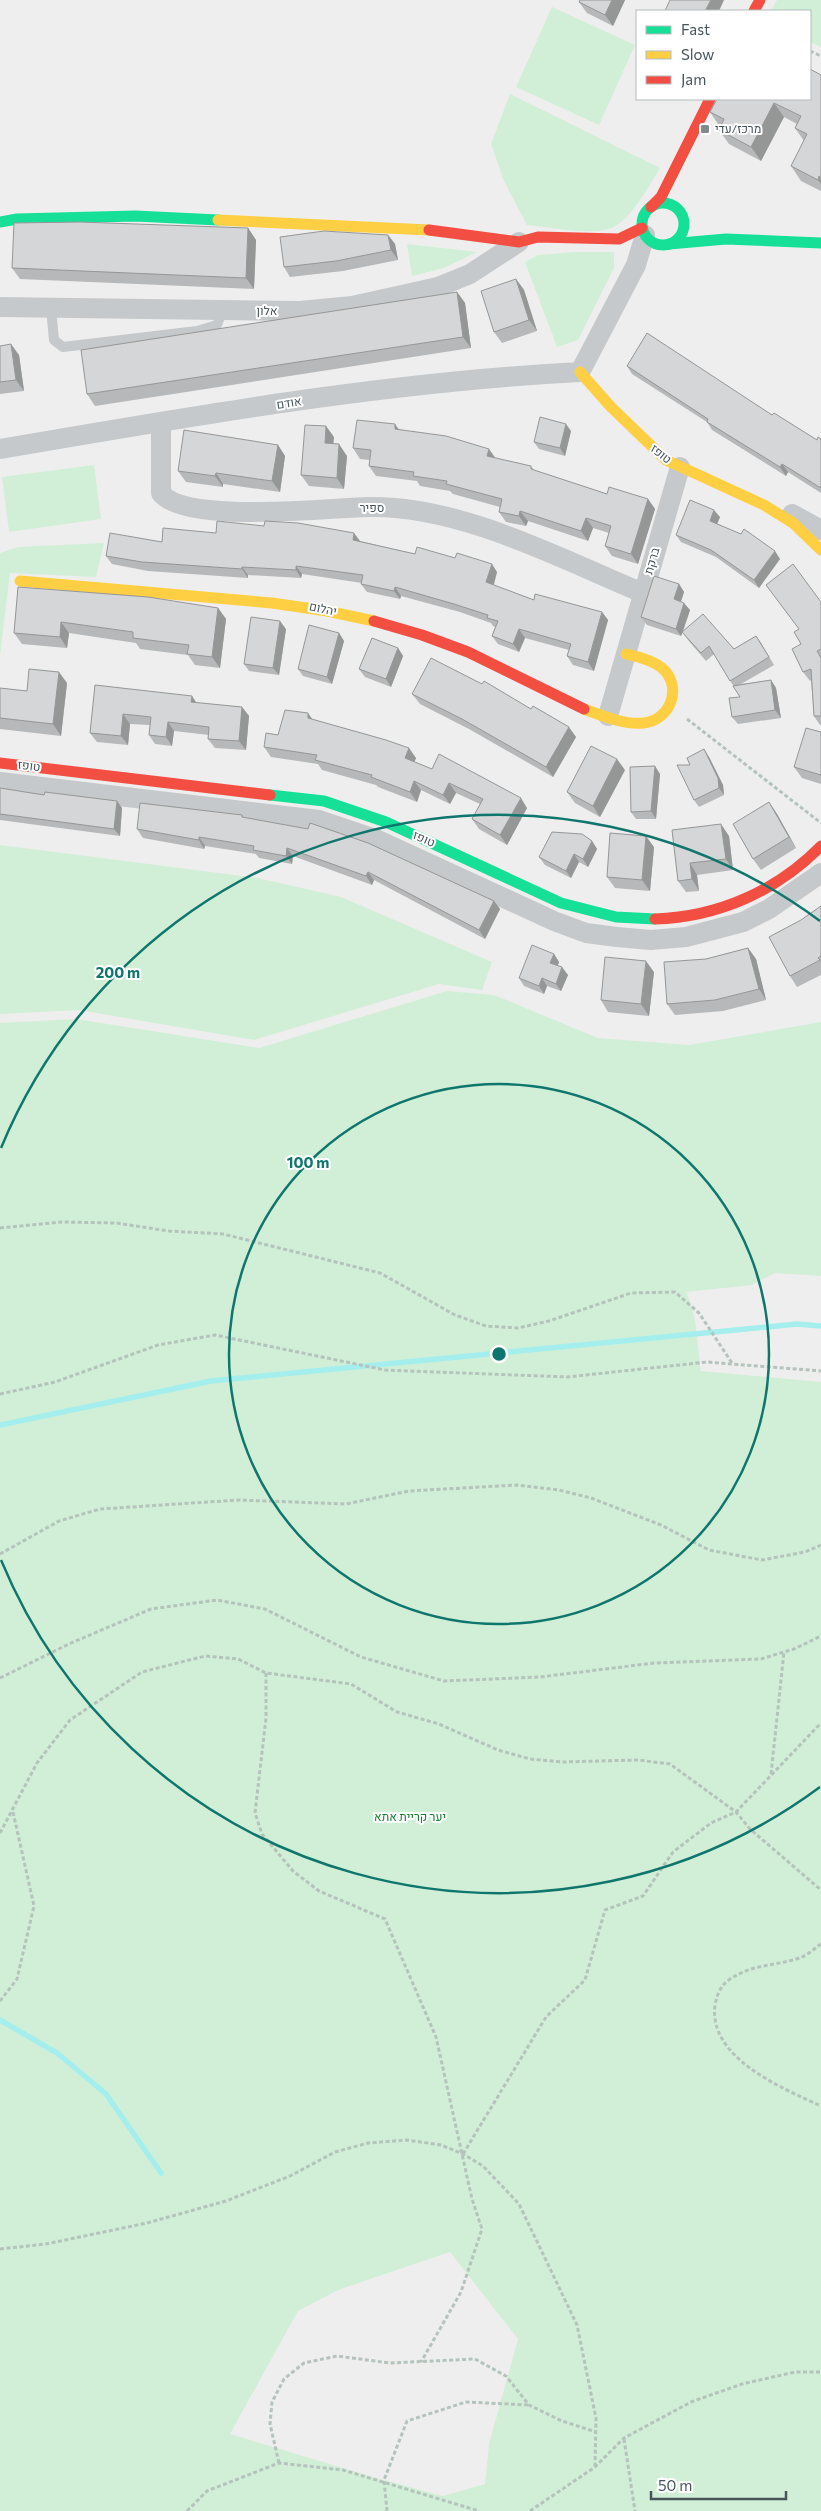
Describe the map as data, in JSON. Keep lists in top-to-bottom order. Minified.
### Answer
{"streets":{"street":["אלון","אודם","טופז","ספיר","ברקת","יהלום"]},"crossings":[["אודם","טופז"],["אודם","ספיר"],["טופז","ברקת"],["ספיר","ברקת"],["ברקת","יהלום"]],"parks":["יער קריית אתא"],"places":{"transit":["מרכז/עדי"]},"legend":["Fast","Slow","Jam"],"scale_bar":"50 m","rings":["200 m","100 m"]}
